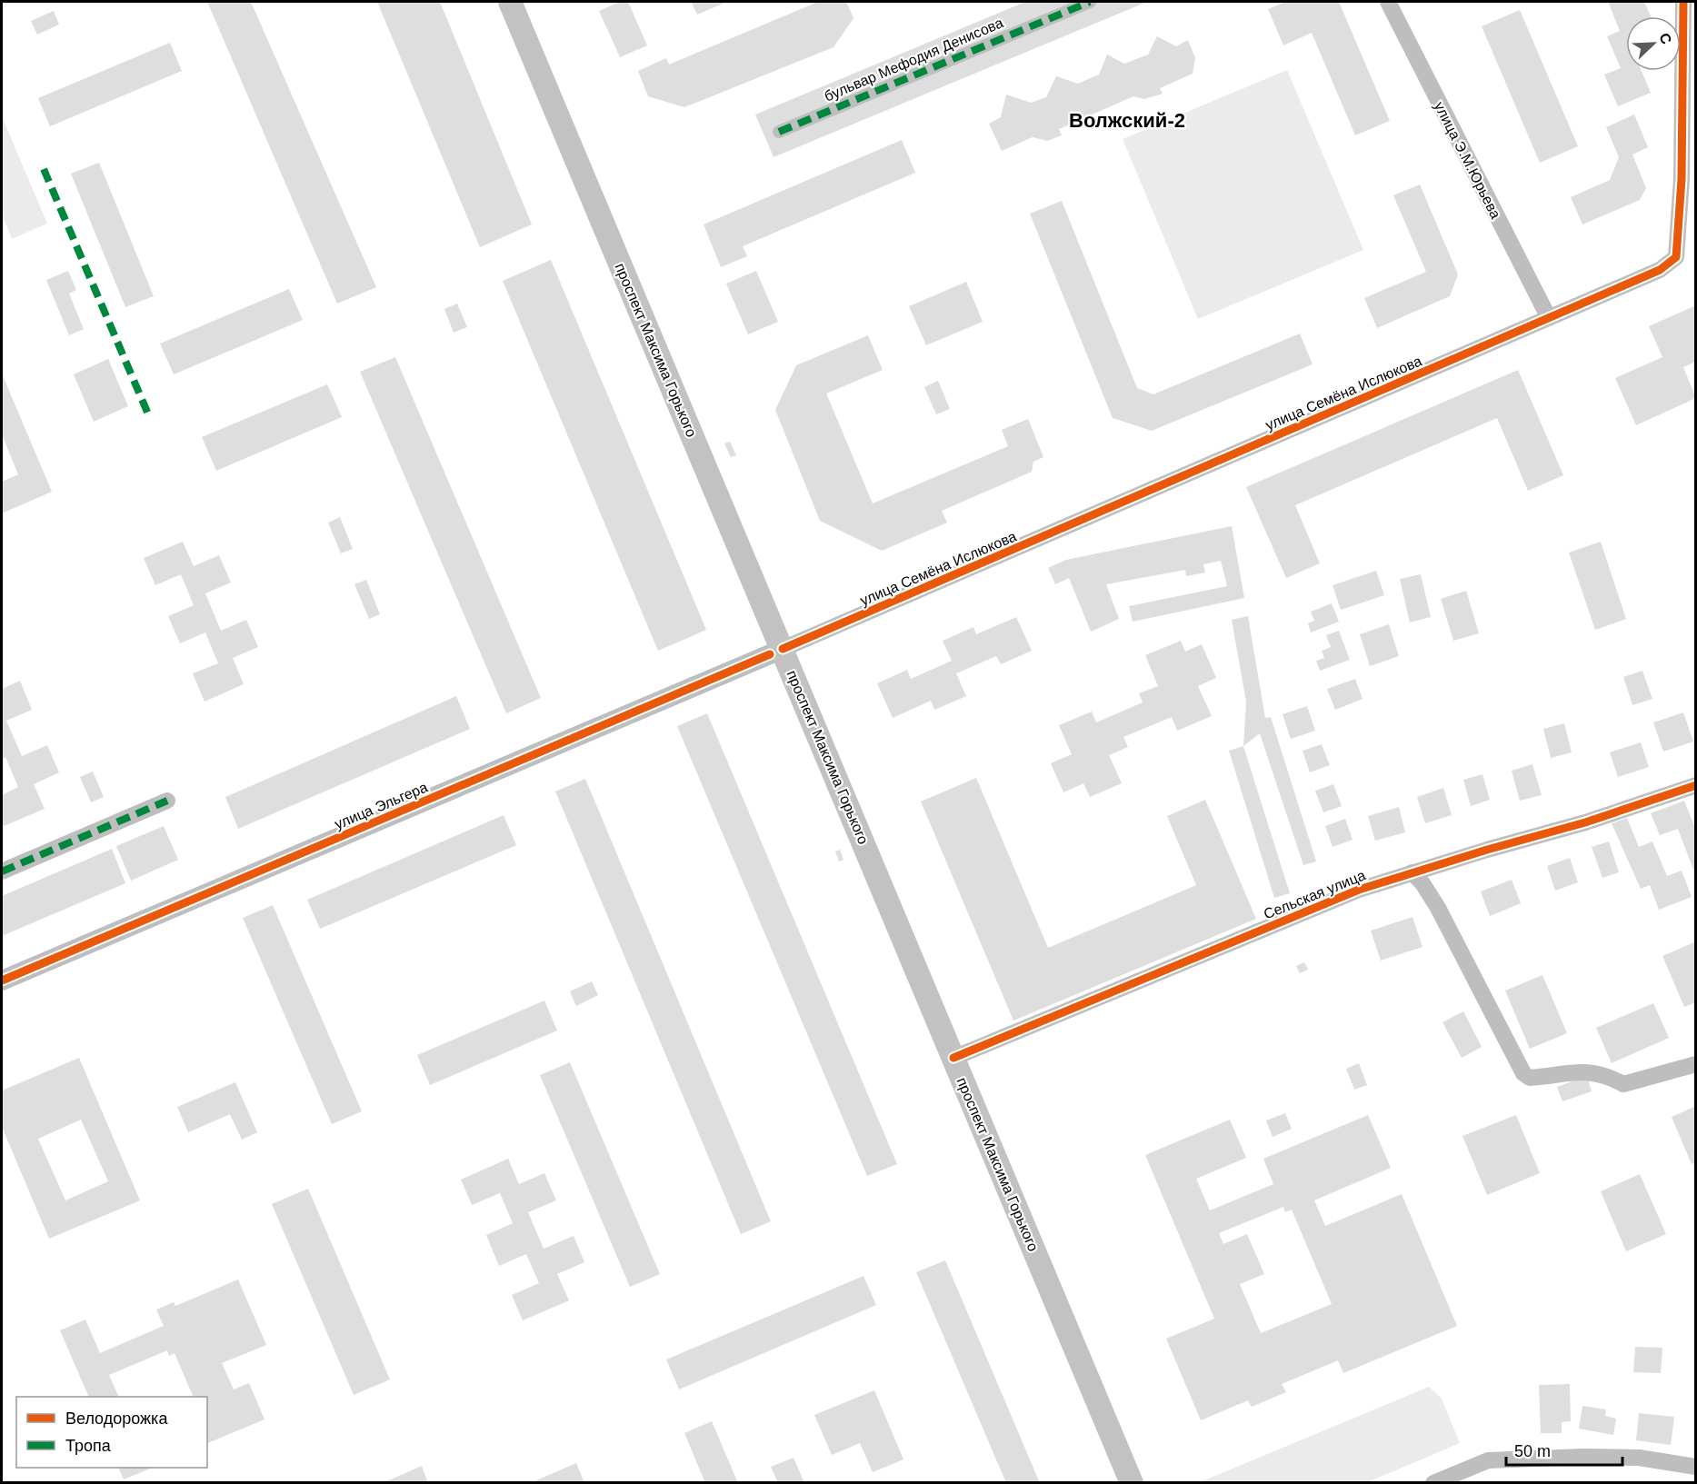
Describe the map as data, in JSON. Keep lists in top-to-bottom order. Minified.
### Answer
{"streets":{"main road":["проспект Максима Горького"],"street":["бульвар Мефодия Денисова","улица Э.М.Юрьева","улица Семёна Ислюкова","улица Эльгера","Сельская улица"]},"crossings":[["улица Э.М.Юрьева","улица Семёна Ислюкова"],["проспект Максима Горького","улица Семёна Ислюкова"],["проспект Максима Горького","улица Эльгера"],["проспект Максима Горького","Сельская улица"],["улица Семёна Ислюкова","улица Эльгера"]],"districts":["Волжский-2"],"legend":["Велодорожка","Тропа"],"scale_bar":"50 m","north":"top right"}
